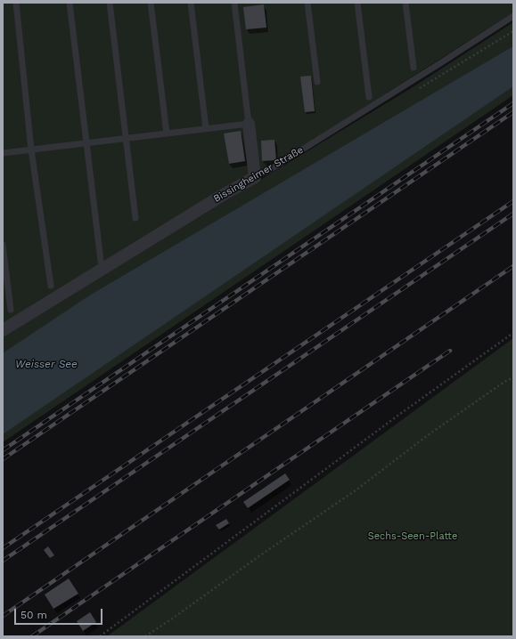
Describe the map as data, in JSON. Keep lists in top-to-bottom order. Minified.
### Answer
{"streets":{"street":["Bissingheimer Straße"]},"water":["Weisser See"],"parks":["Sechs-Seen-Platte"],"scale_bar":"50 m"}
